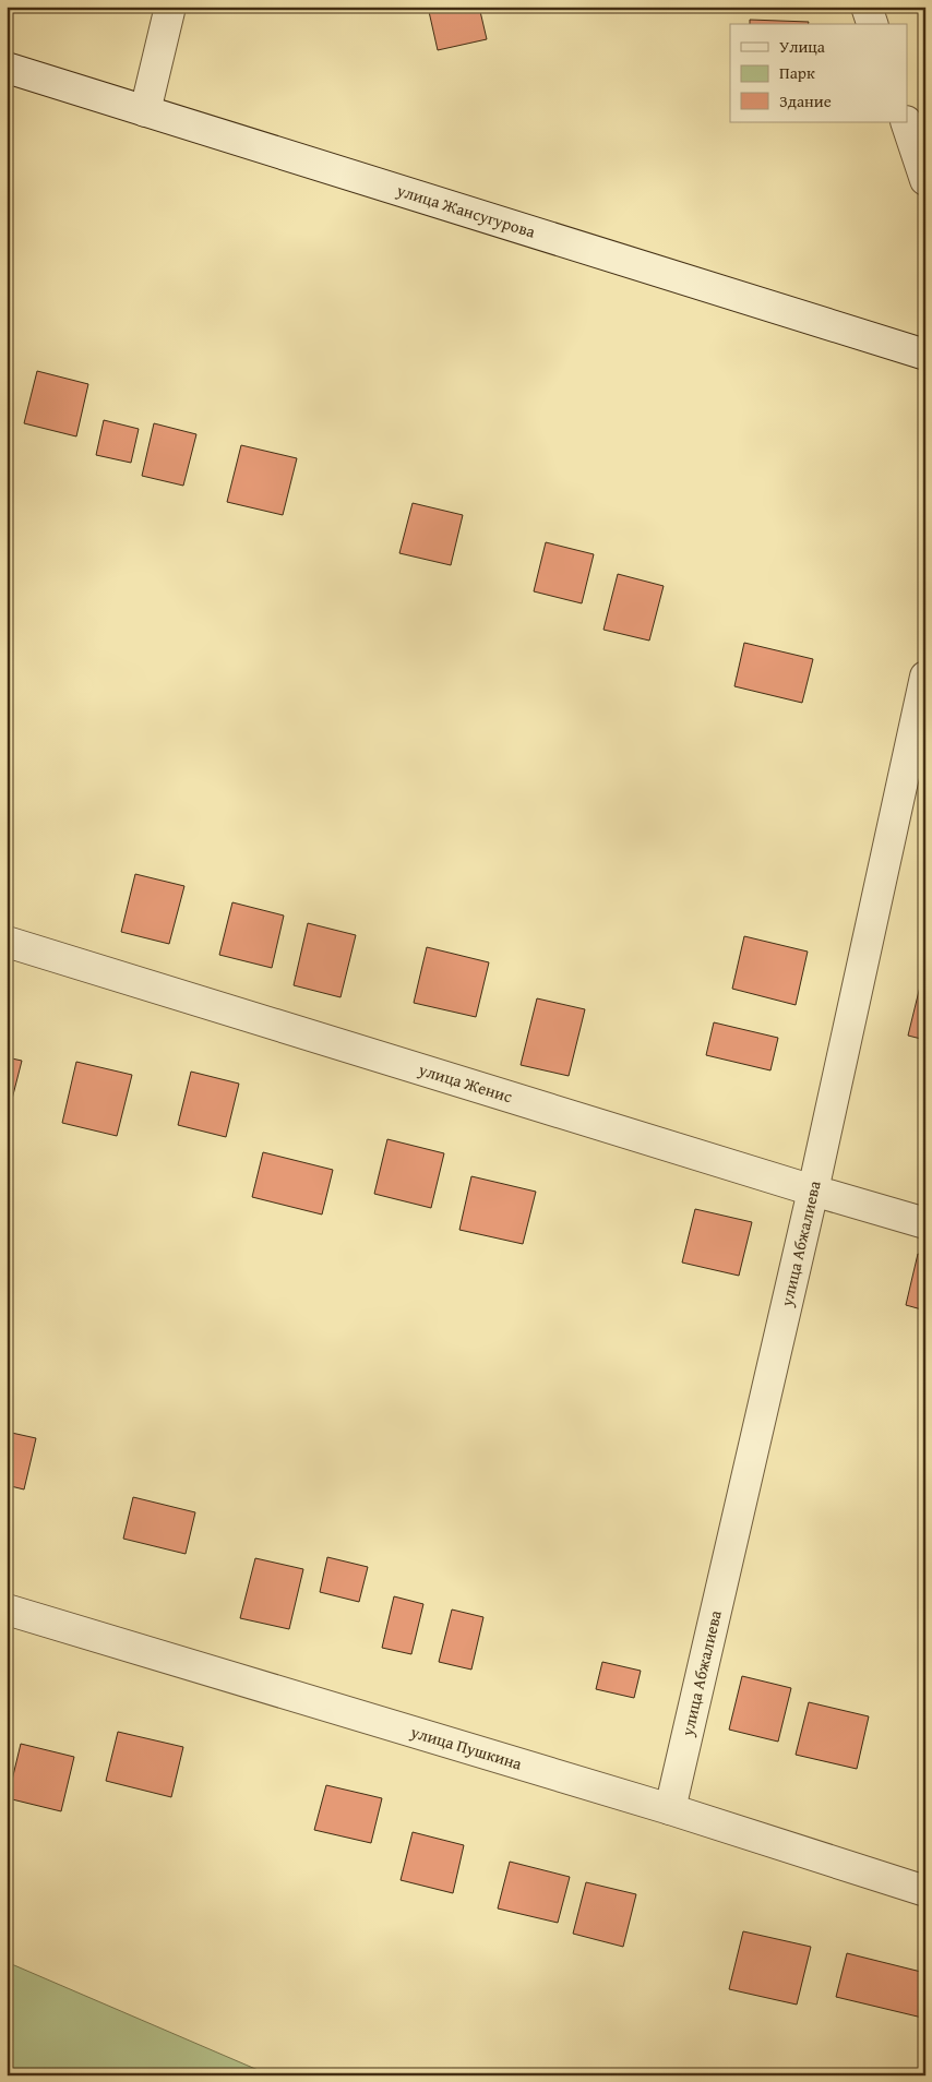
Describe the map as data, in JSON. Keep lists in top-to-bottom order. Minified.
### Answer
{"streets":{"street":["улица Жансугурова","улица Женис","улица Абжалиева","улица Пушкина"]},"crossings":[["улица Женис","улица Абжалиева"],["улица Абжалиева","улица Пушкина"]],"legend":["Улица","Парк","Здание"]}
